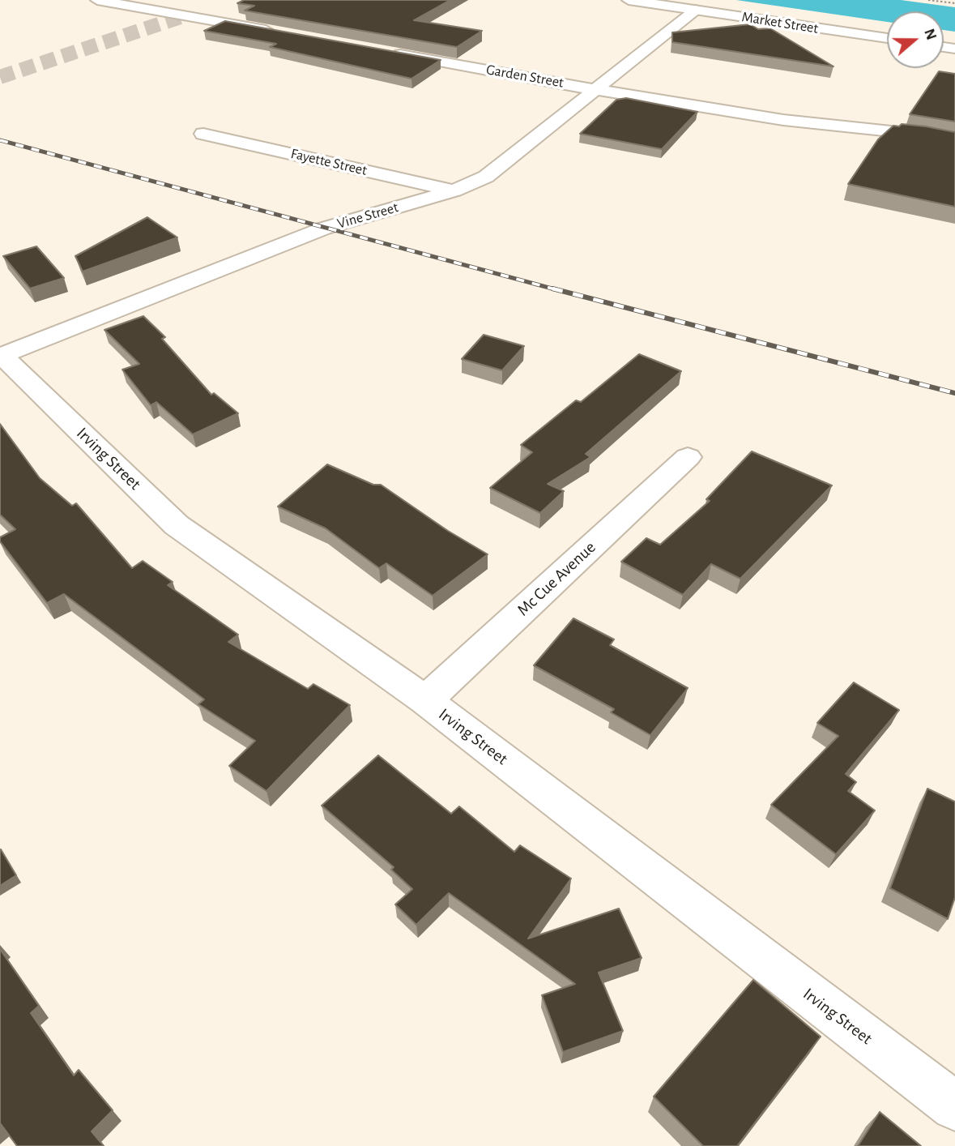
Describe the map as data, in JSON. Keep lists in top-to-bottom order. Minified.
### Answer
{"streets":{"street":["Market Street","Garden Street","Fayette Street","Vine Street","Irving Street","Mc Cue Avenue"]},"crossings":[["Market Street","Vine Street"],["Garden Street","Vine Street"],["Fayette Street","Vine Street"],["Vine Street","Irving Street"],["Irving Street","Mc Cue Avenue"]],"north":"right"}
